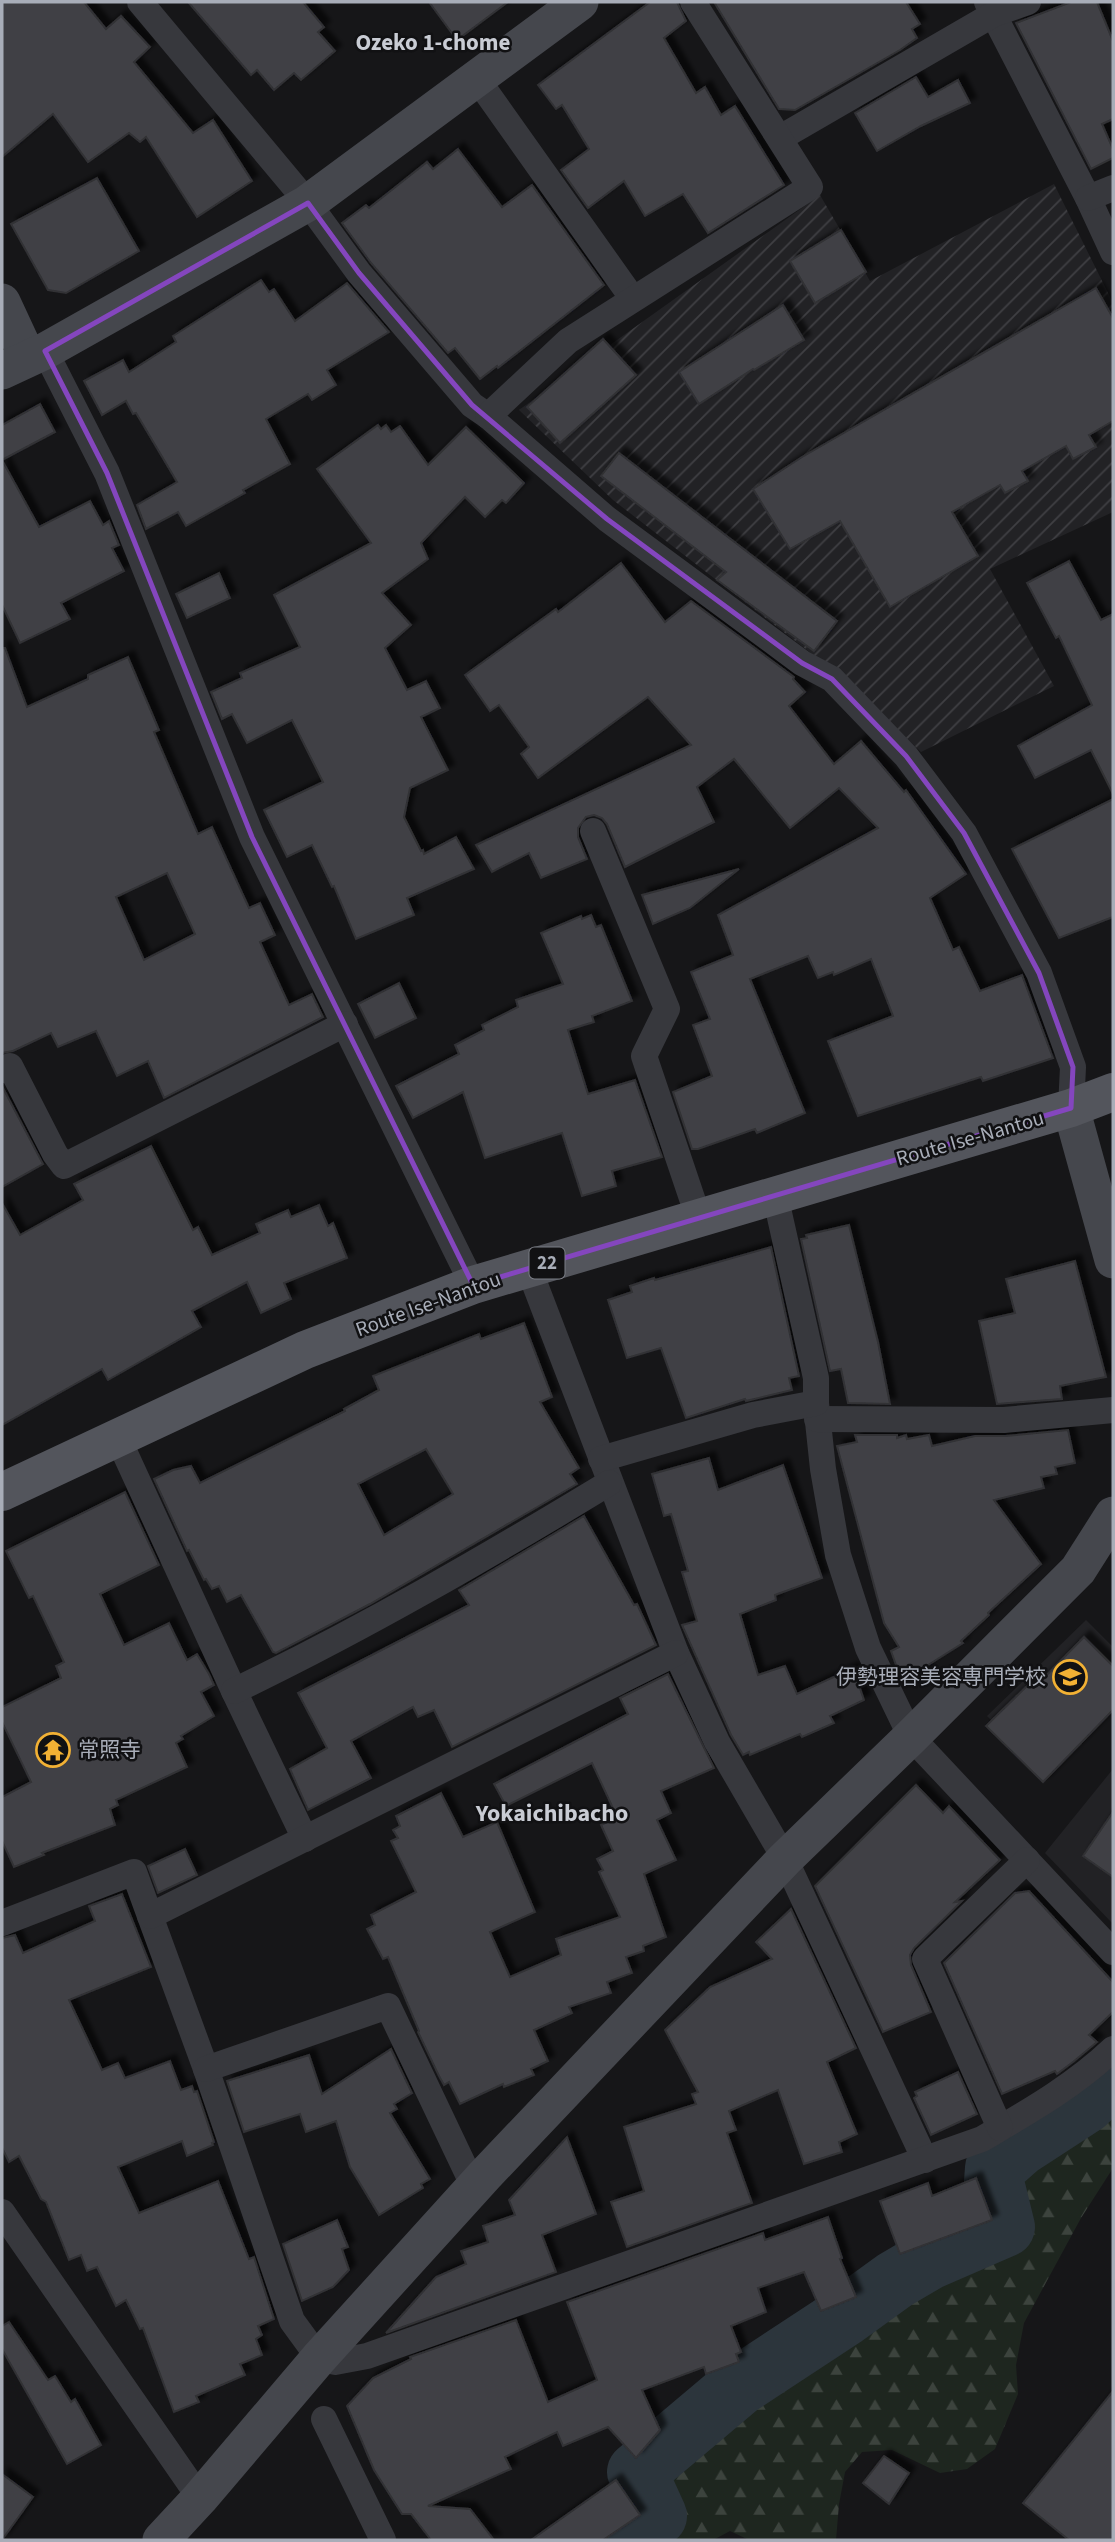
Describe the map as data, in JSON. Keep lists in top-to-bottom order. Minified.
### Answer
{"streets":{"main road":["Route Ise-Nantou","22"]},"districts":["Ozeko 1-chome","Yokaichibacho"],"places":{"school or university":["伊勢理容美容専門学校"],"temple":["常照寺"]}}
